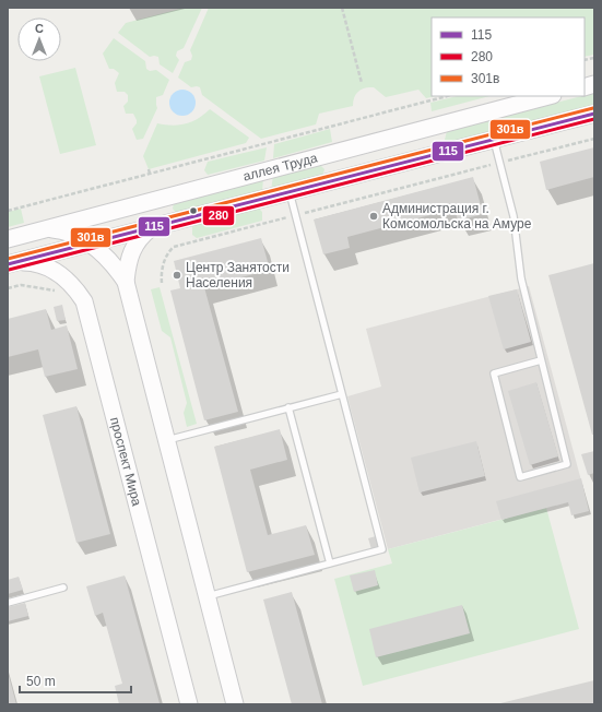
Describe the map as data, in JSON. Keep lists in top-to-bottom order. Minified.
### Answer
{"streets":{"main road":["аллея Труда","проспект Мира"]},"crossings":[["аллея Труда","проспект Мира"]],"places":["Администрация г. Комсомольска на Амуре","Центр Занятости Населения"],"lines":["transit line 301в","transit line 115","transit line 280"],"legend":["115","280","301в"],"scale_bar":"50 m","north":"top"}
